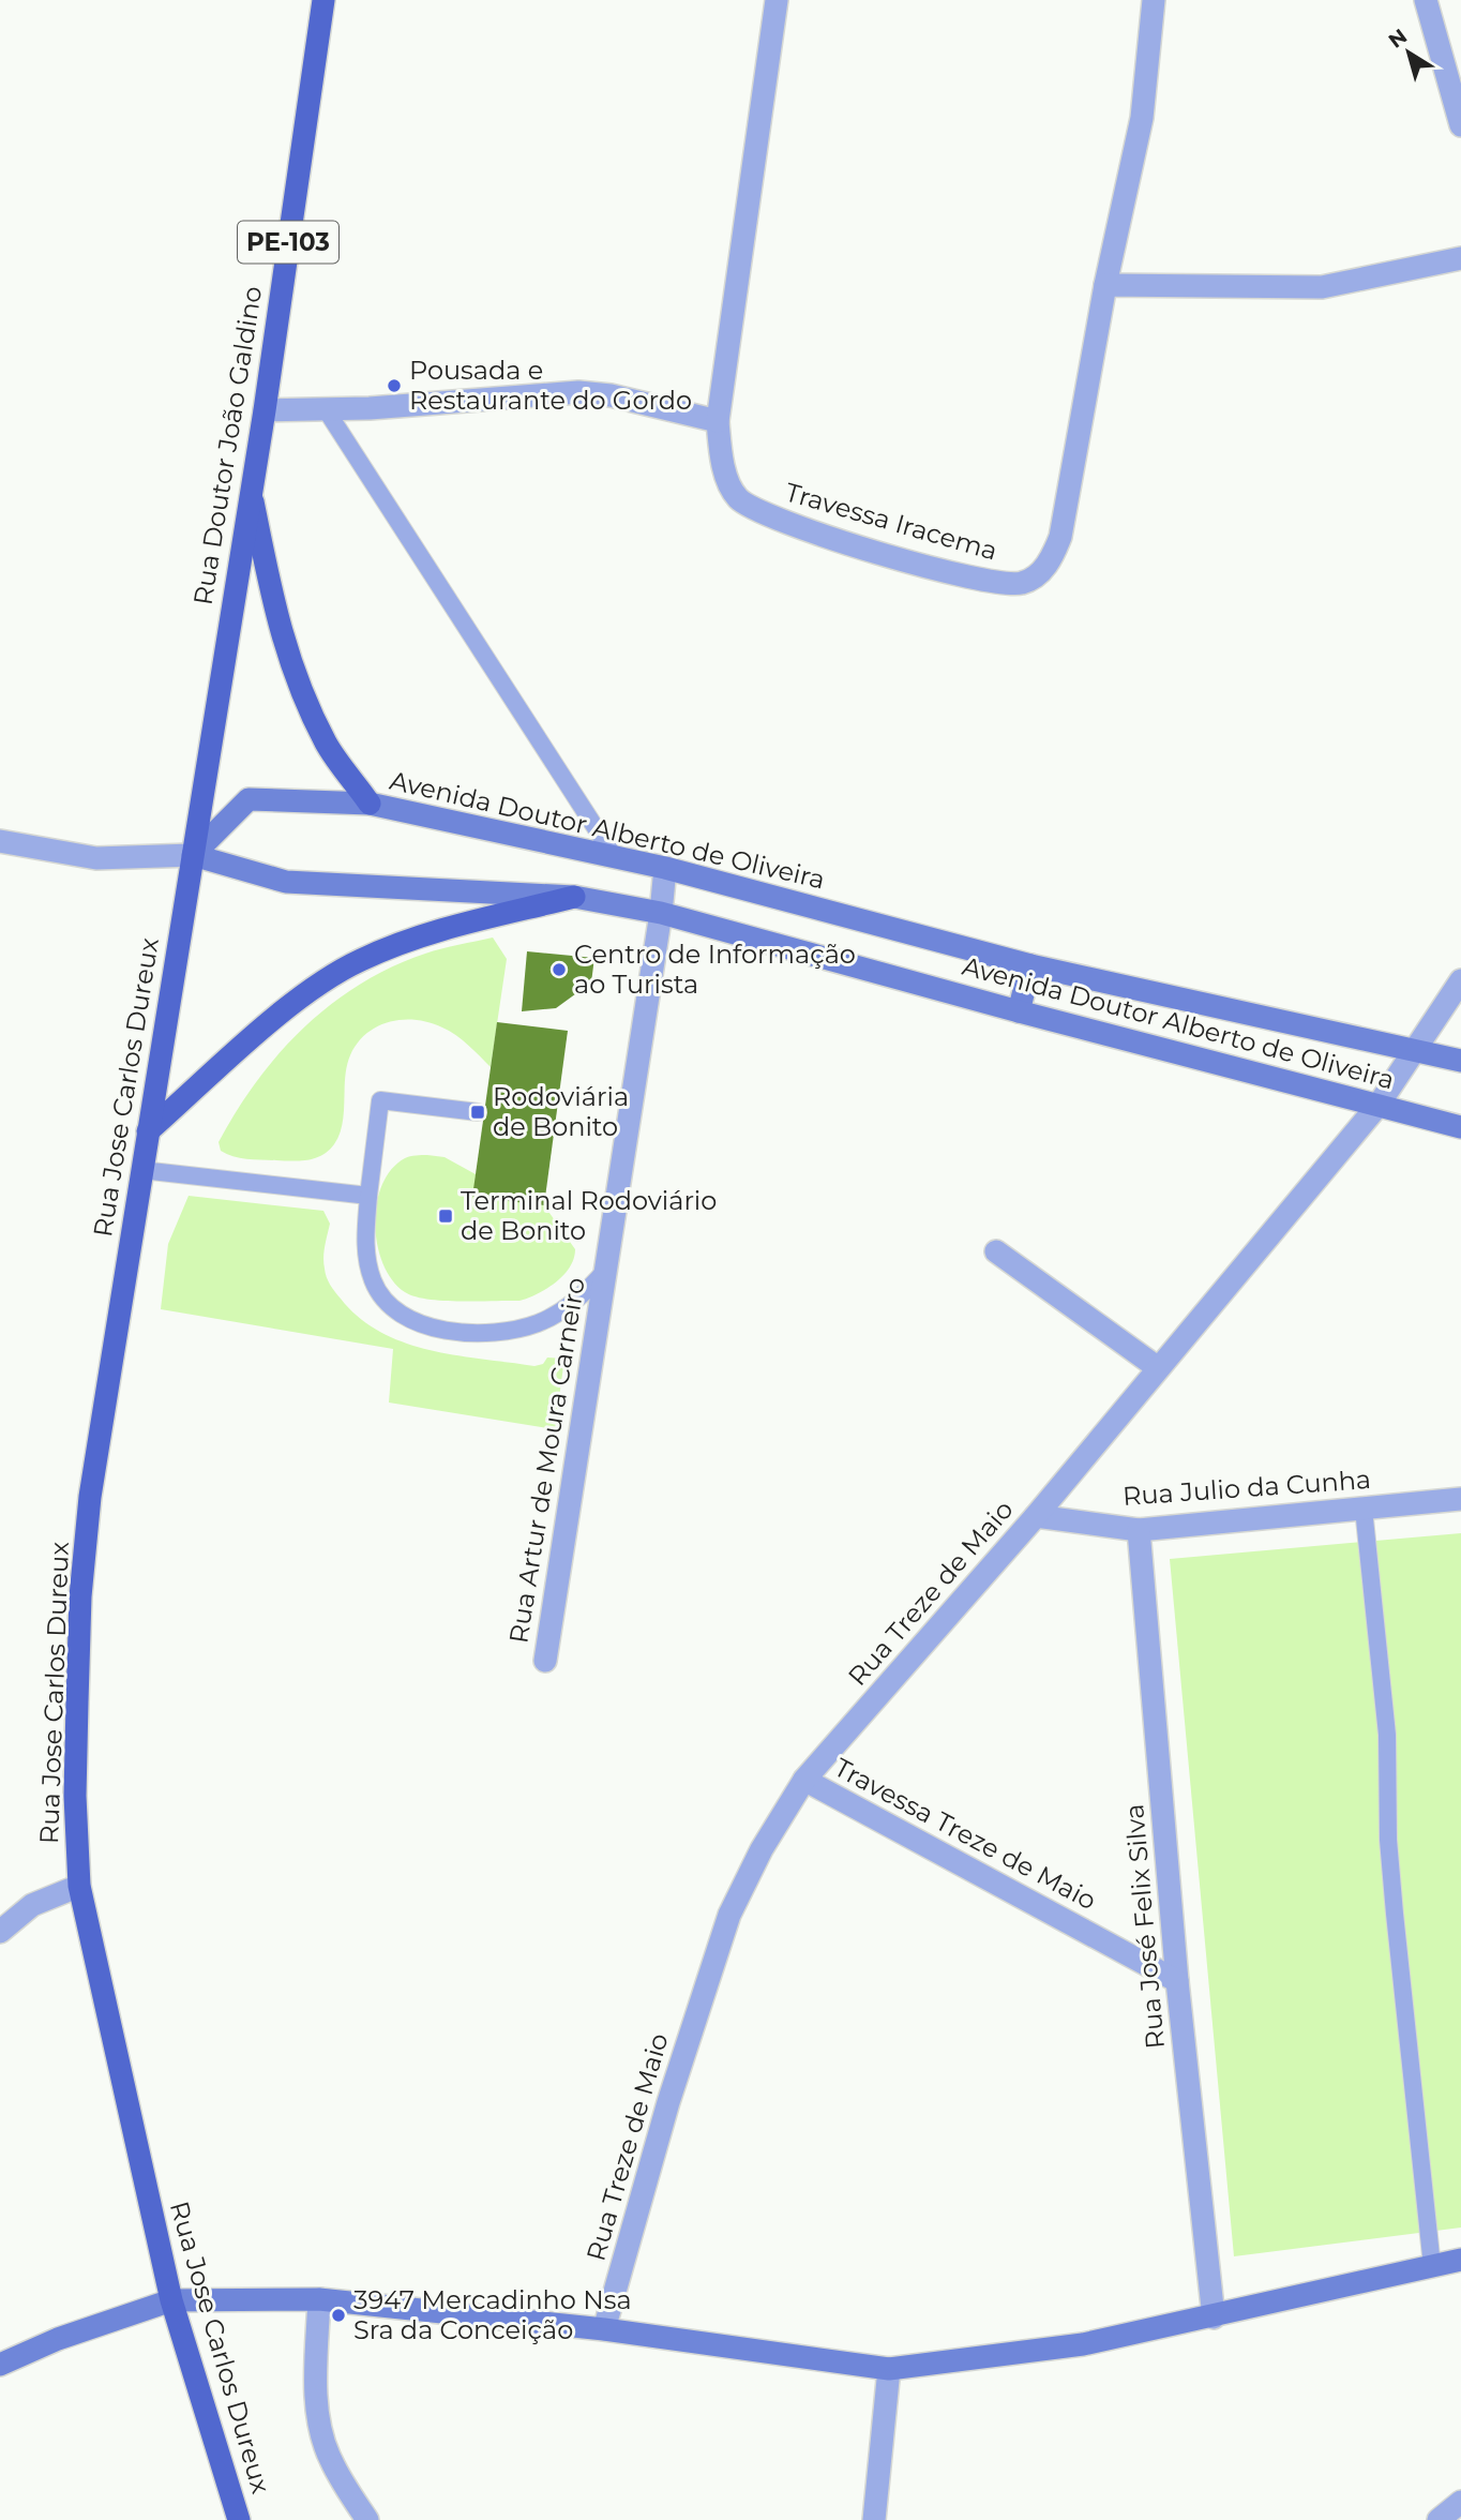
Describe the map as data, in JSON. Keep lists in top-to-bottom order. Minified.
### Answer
{"streets":{"main road":["PE-103","Rua Doutor João Galdino","Rua Jose Carlos Dureux"],"street":["Travessa Iracema","Avenida Doutor Alberto de Oliveira","Rua Artur de Moura Carneiro","Rua Julio da Cunha","Rua Treze de Maio","Travessa Treze de Maio","Rua José Felix Silva"]},"crossings":[["Rua Doutor João Galdino","Avenida Doutor Alberto de Oliveira"],["Rua Doutor João Galdino","Rua Jose Carlos Dureux"],["Avenida Doutor Alberto de Oliveira","Rua Jose Carlos Dureux"],["Avenida Doutor Alberto de Oliveira","Rua Artur de Moura Carneiro"],["Avenida Doutor Alberto de Oliveira","Rua Treze de Maio"],["Rua Julio da Cunha","Rua Treze de Maio"],["Rua Julio da Cunha","Rua José Felix Silva"],["Rua Treze de Maio","Travessa Treze de Maio"],["Travessa Treze de Maio","Rua José Felix Silva"]],"places":{"other":["Pousada e Restaurante do Gordo","Centro de Informação ao Turista","3947 Mercadinho Nsa Sra da Conceição"],"transit":["Rodoviária de Bonito","Terminal Rodoviário de Bonito"]},"north":"top left"}
